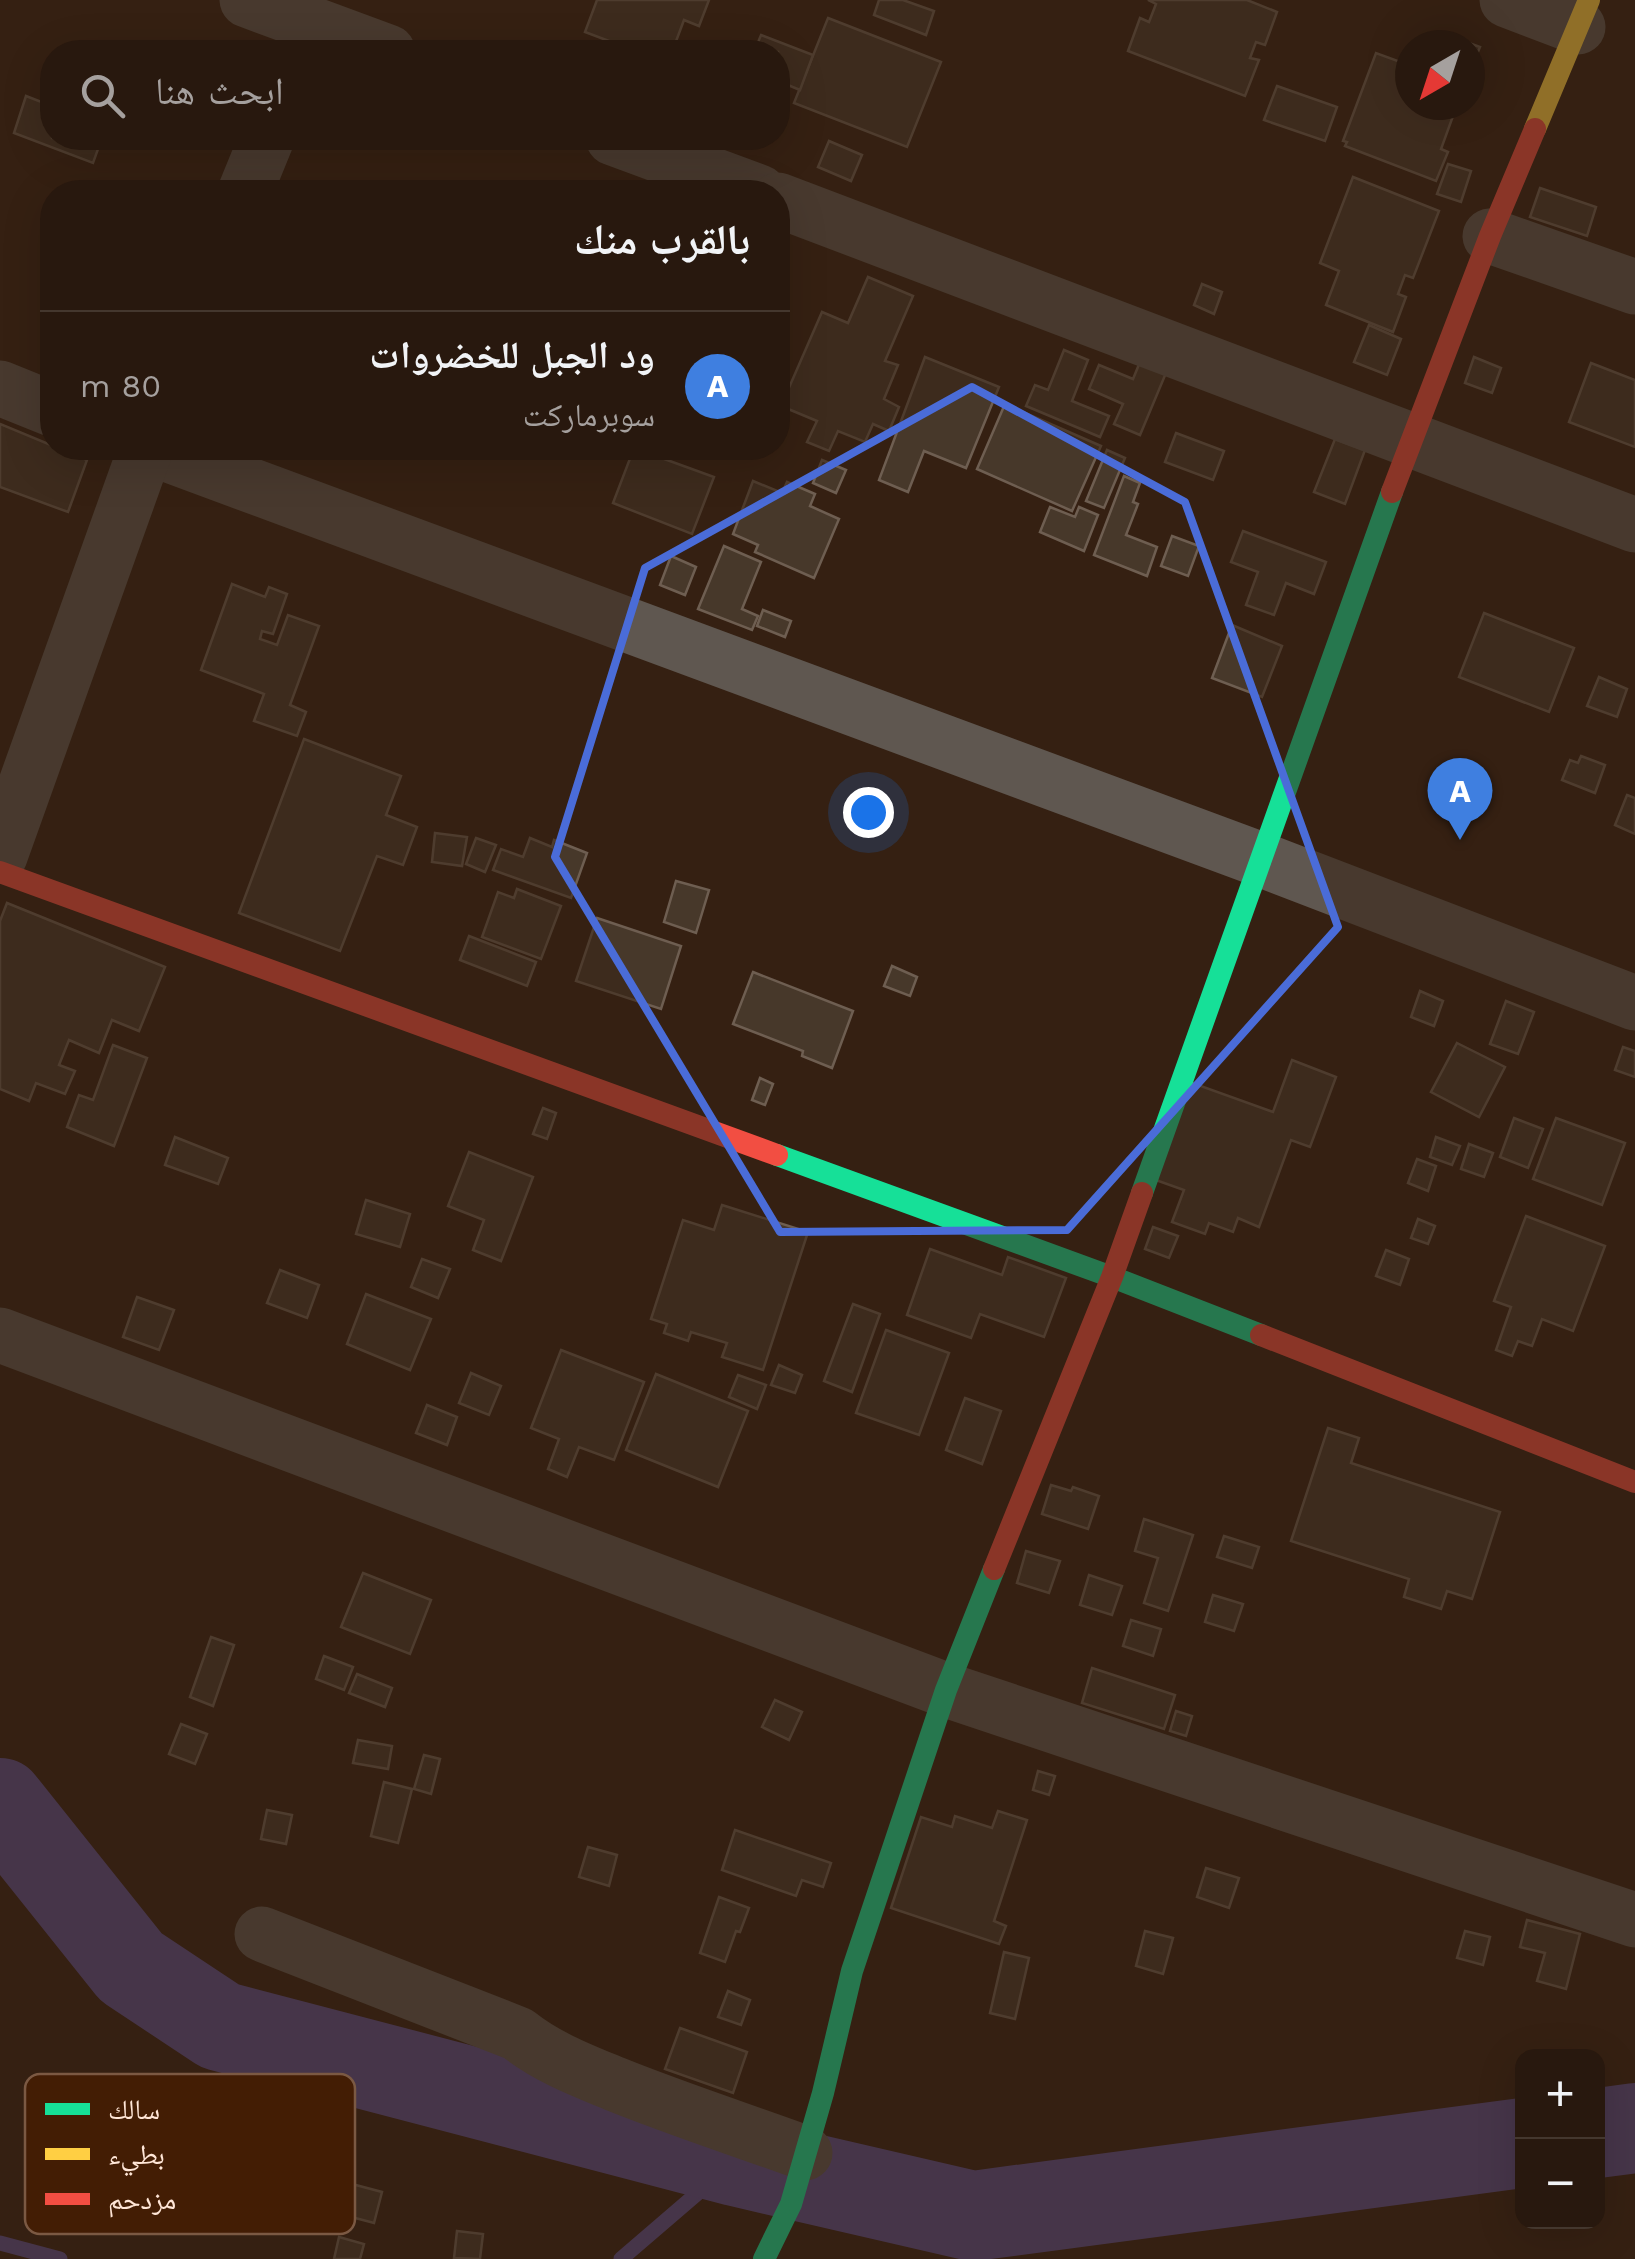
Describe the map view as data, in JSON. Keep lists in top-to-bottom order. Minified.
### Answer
{"legend":["سالك","بطيء","مزدحم"],"north":"bottom left","page":{"search":"ابحث هنا","heading":"بالقرب منك","list":[{"mark":"A","name":"ود الجبل للخضروات","note":"سوبرماركت","value":"80 m"}],"pins":"A","map_buttons":["+","−"]}}
